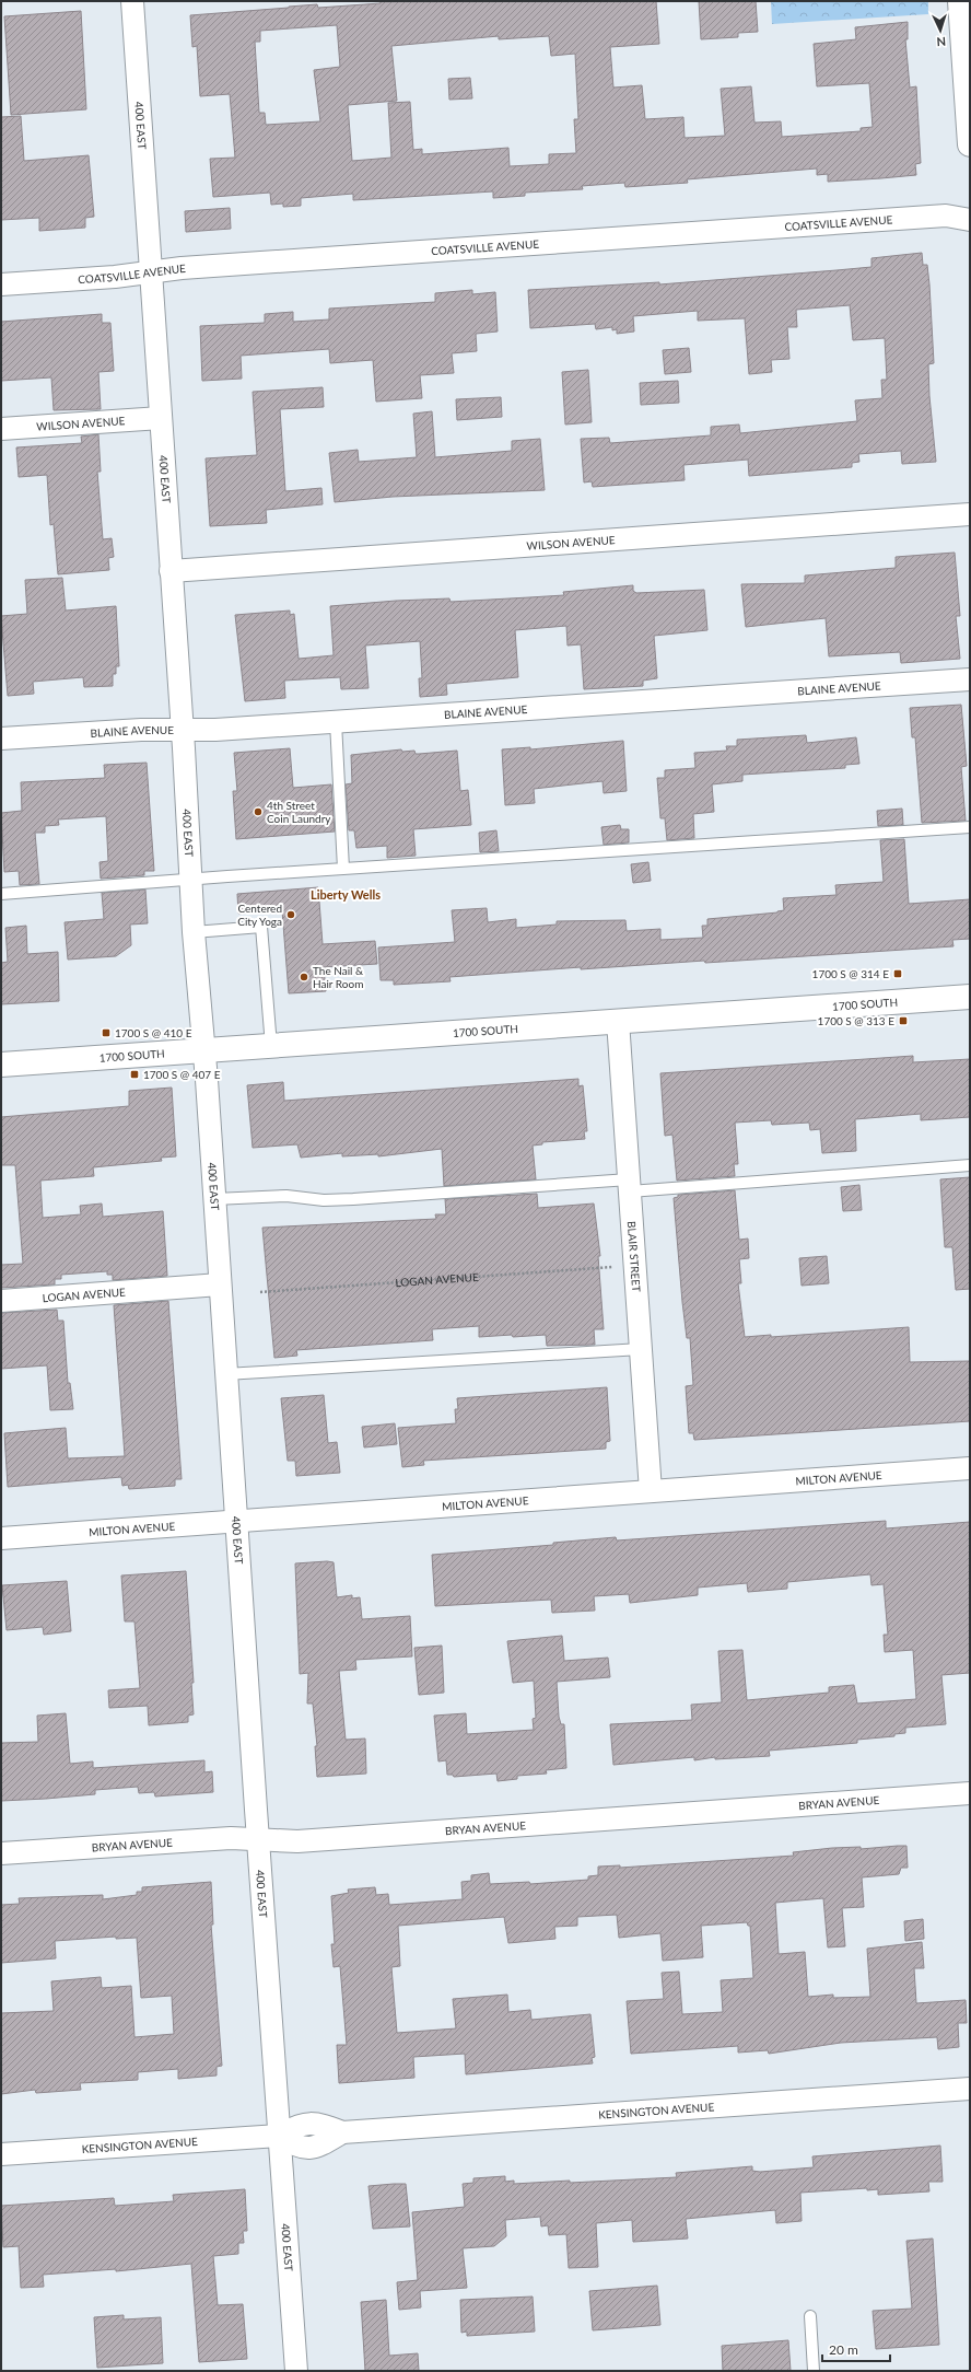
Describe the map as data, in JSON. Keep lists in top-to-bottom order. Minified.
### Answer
{"streets":{"street":["400 EAST","COATSVILLE AVENUE","WILSON AVENUE","BLAINE AVENUE","1700 SOUTH","BLAIR STREET","LOGAN AVENUE","MILTON AVENUE","BRYAN AVENUE","KENSINGTON AVENUE"]},"crossings":[["400 EAST","COATSVILLE AVENUE"],["400 EAST","WILSON AVENUE"],["400 EAST","BLAINE AVENUE"],["400 EAST","1700 SOUTH"],["400 EAST","LOGAN AVENUE"],["400 EAST","MILTON AVENUE"],["400 EAST","BRYAN AVENUE"],["400 EAST","KENSINGTON AVENUE"],["1700 SOUTH","BLAIR STREET"],["BLAIR STREET","MILTON AVENUE"]],"districts":["Liberty Wells"],"places":{"other":["4th Street Coin Laundry","Centered City Yoga","The Nail & Hair Room"],"transit":["1700 S @ 314 E","1700 S @ 313 E","1700 S @ 410 E","1700 S @ 407 E"]},"scale_bar":"20 m","north":"bottom"}
